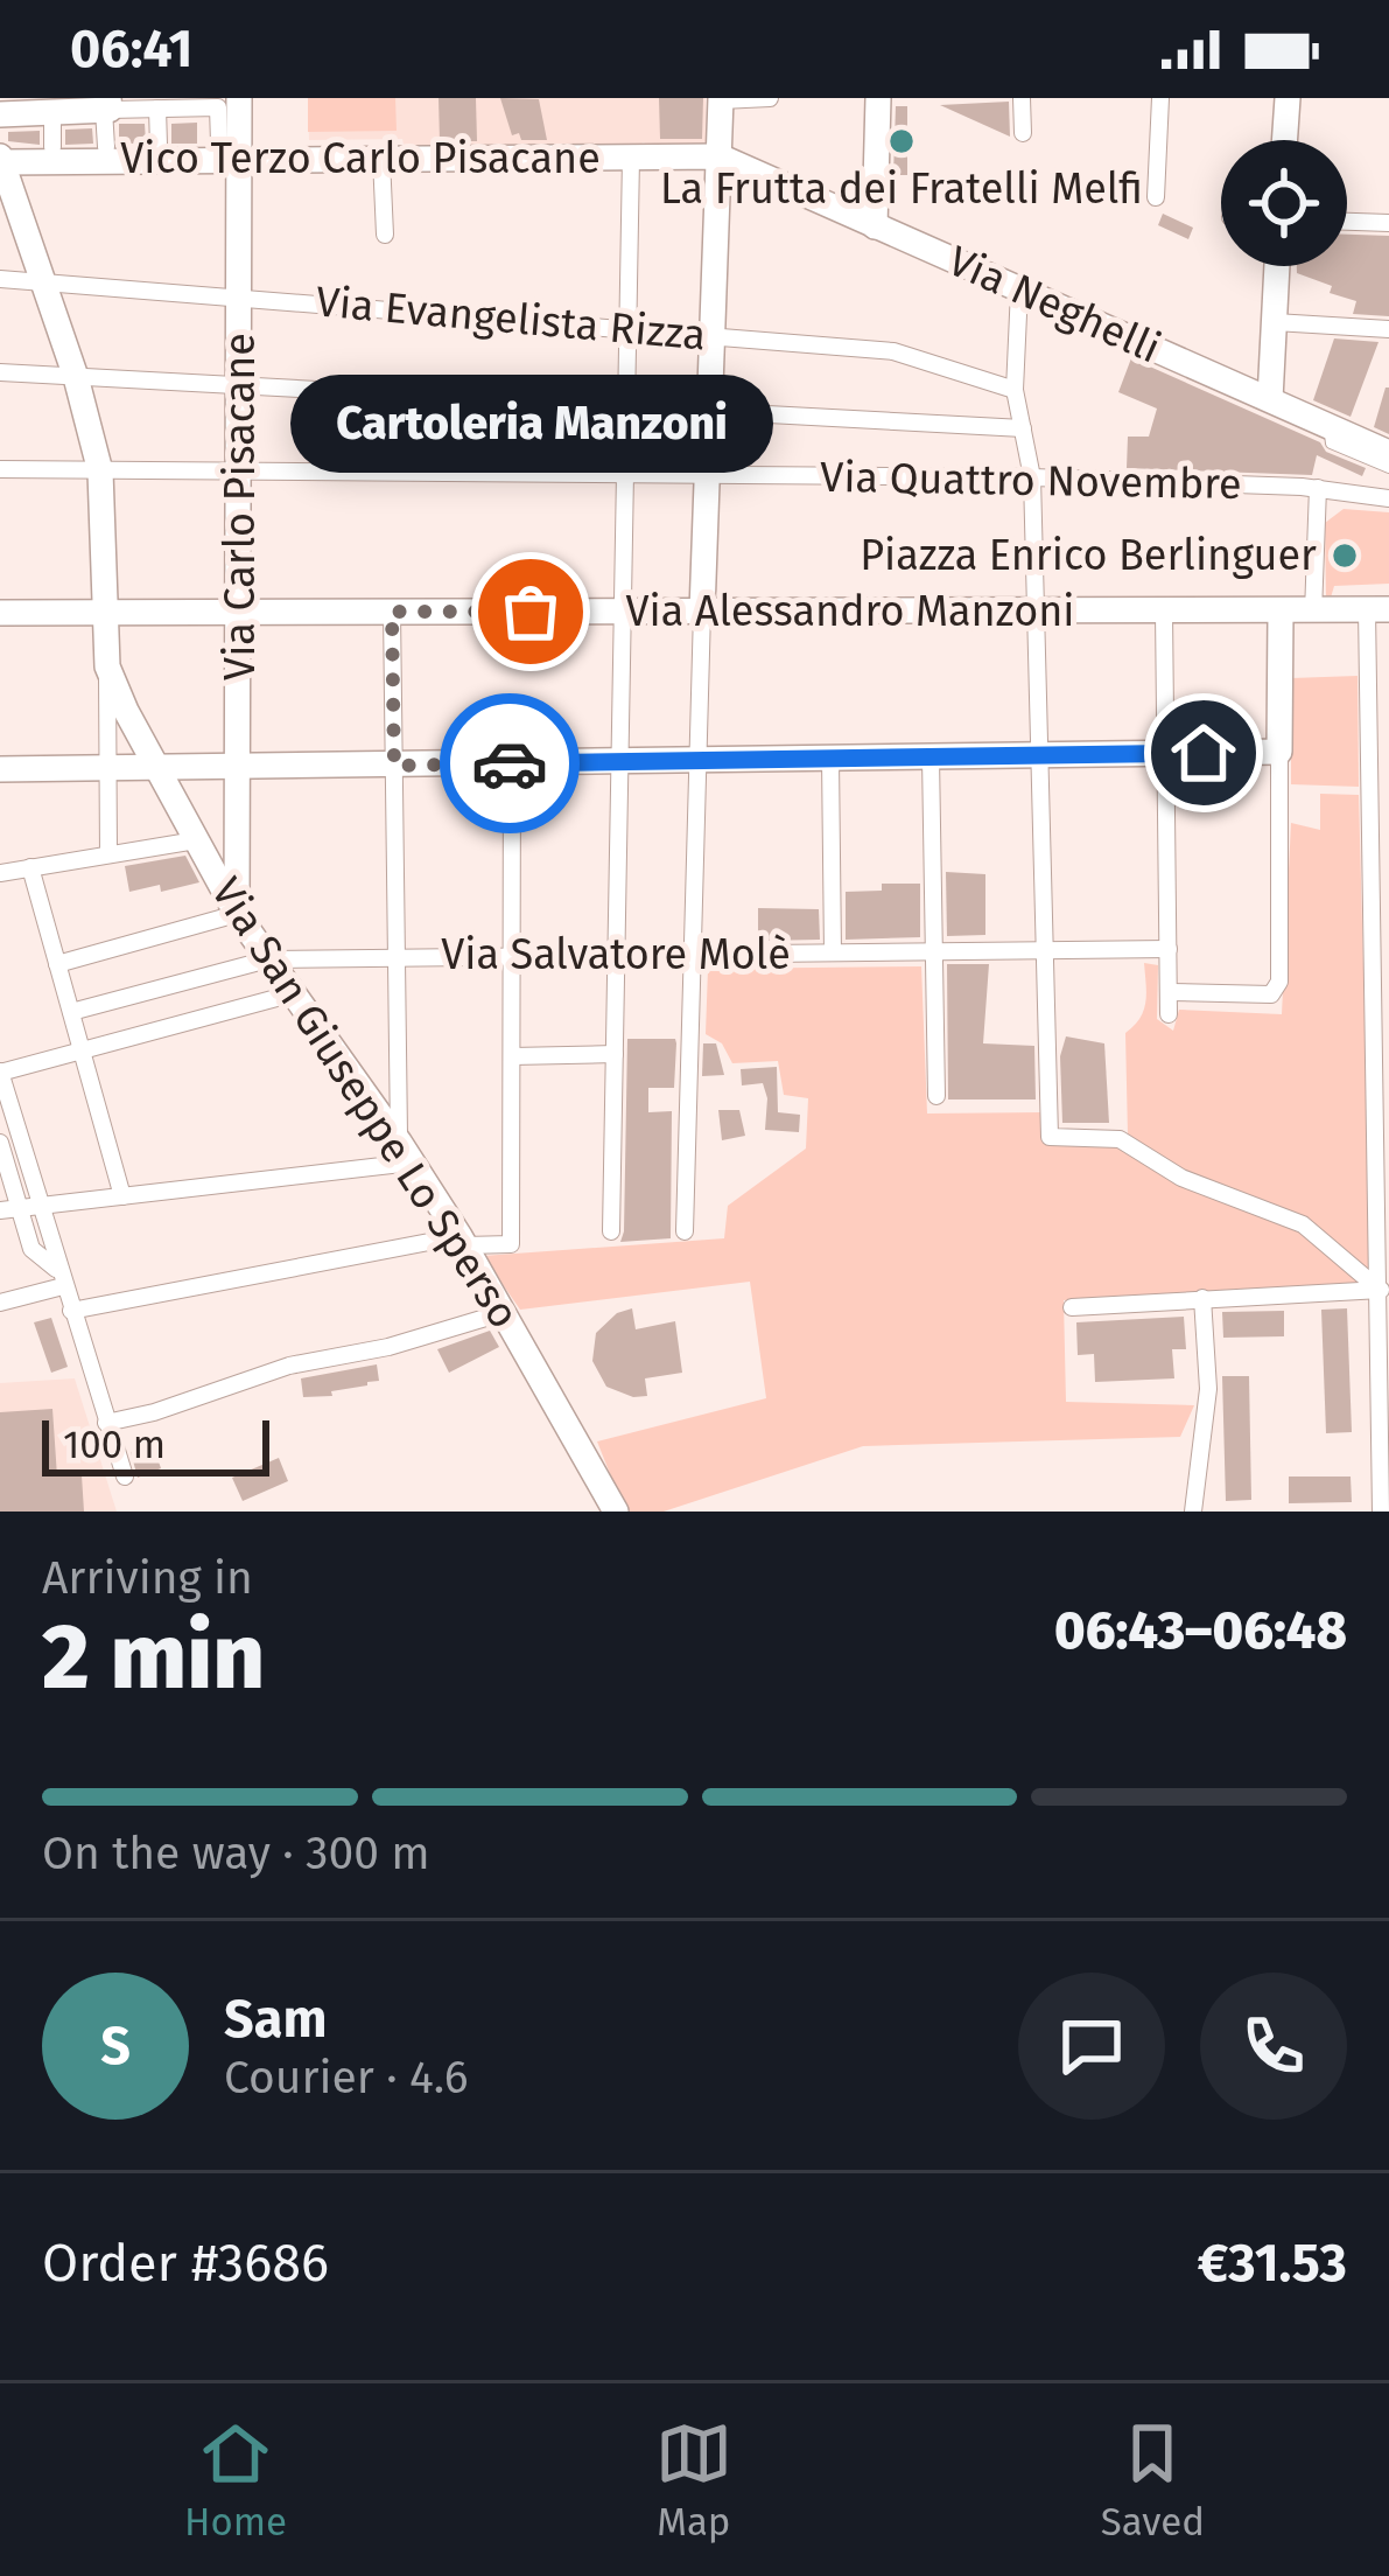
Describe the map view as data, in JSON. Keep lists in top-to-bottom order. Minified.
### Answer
{"streets":{"street":["Vico Terzo Carlo Pisacane","Via Neghelli","Via Evangelista Rizza","Via Quattro Novembre","Via Carlo Pisacane","Via Alessandro Manzoni","Via Salvatore Molè","Via San Giuseppe Lo Sperso"]},"crossings":[["Vico Terzo Carlo Pisacane","Via Neghelli"],["Vico Terzo Carlo Pisacane","Via Carlo Pisacane"],["Via Evangelista Rizza","Via Carlo Pisacane"],["Via Quattro Novembre","Via Carlo Pisacane"],["Via Carlo Pisacane","Via Alessandro Manzoni"],["Via Carlo Pisacane","Via San Giuseppe Lo Sperso"],["Via Salvatore Molè","Via San Giuseppe Lo Sperso"]],"places":["La Frutta dei Fratelli Melfi","Piazza Enrico Berlinguer","Cartoleria Manzoni"],"scale_bar":"100 m","page":{"status":"06:41","bubble":"Cartoleria Manzoni","scale":"100 m","heading":["2 min","Arriving in","06:43–06:48"],"panel":["Sam","Courier · 4.6","Order #3686","€31.53"],"bar":"On the way · 300 m","round":"S","tabs":["Home","Map","Saved"]}}
